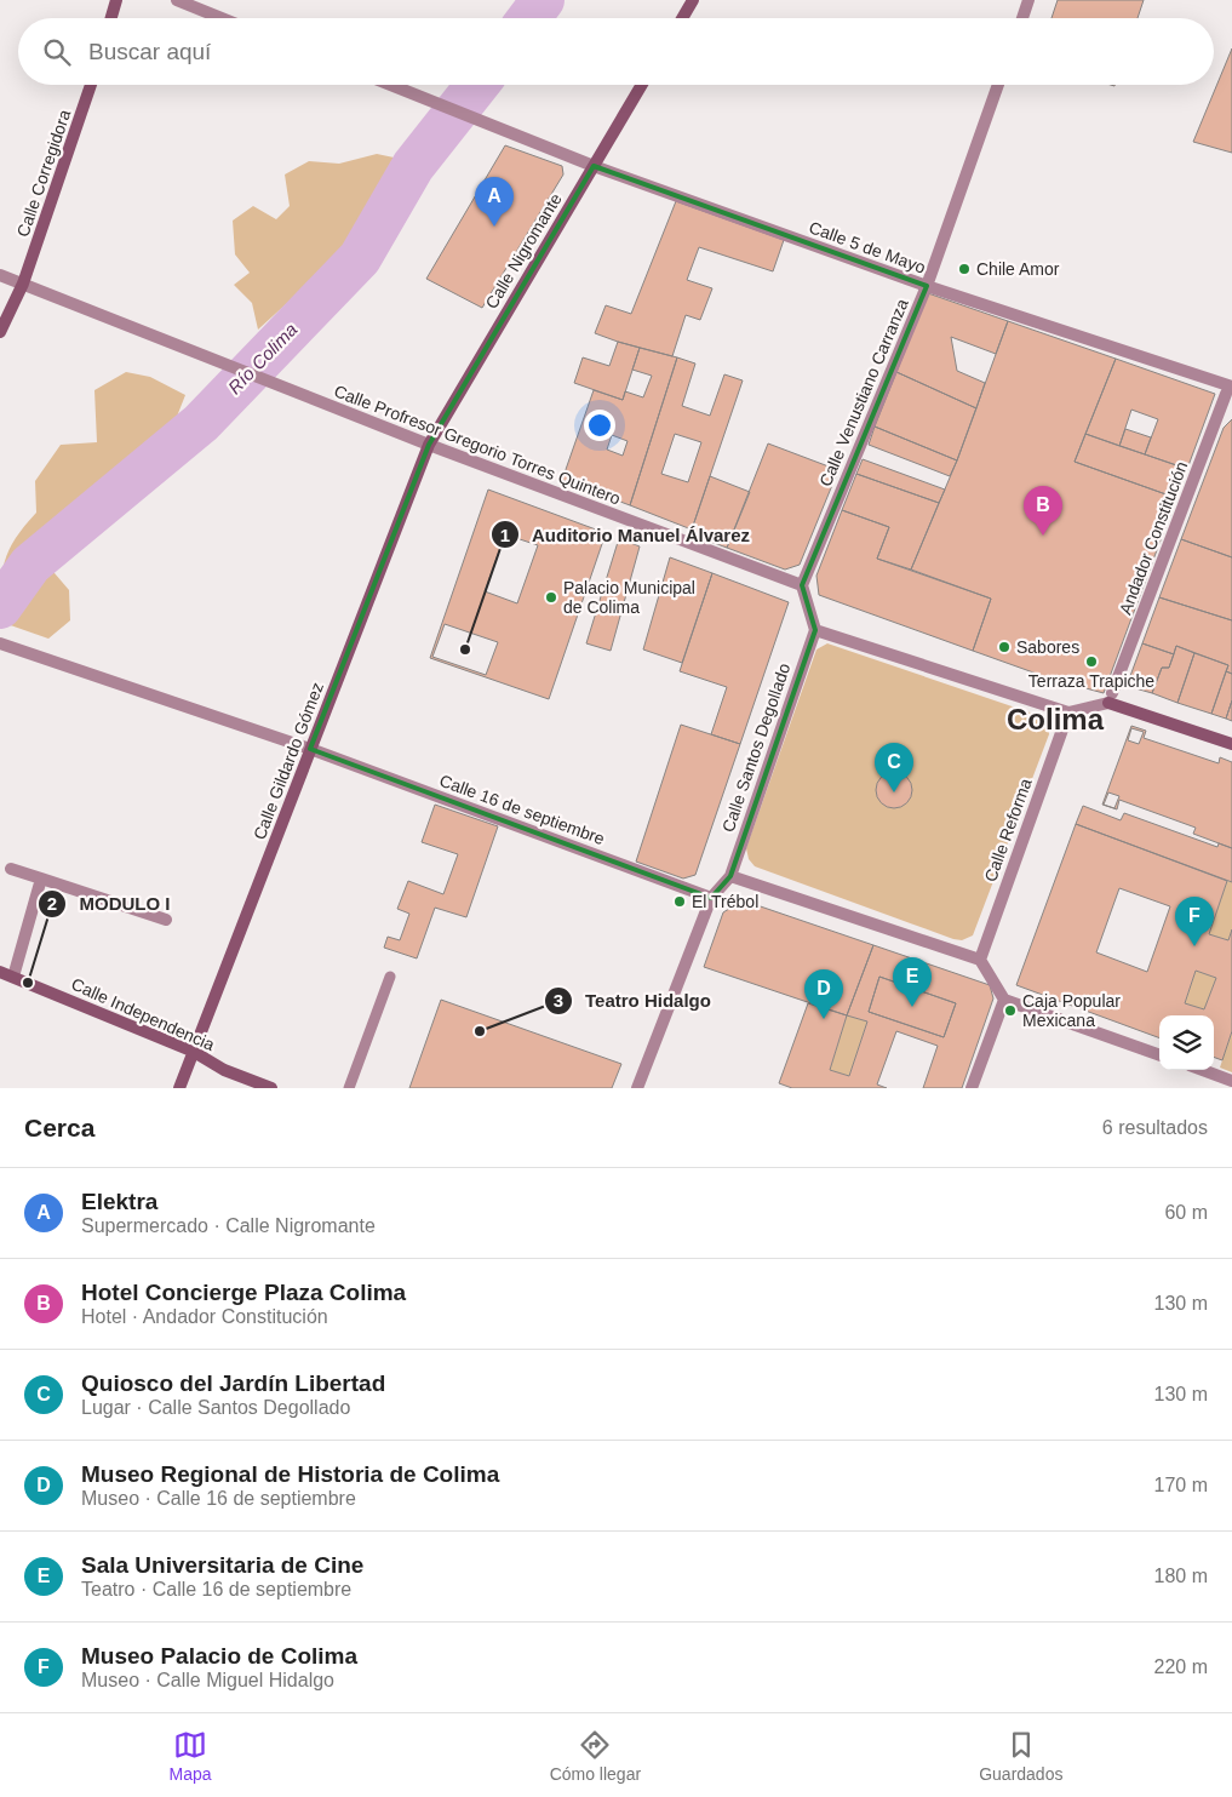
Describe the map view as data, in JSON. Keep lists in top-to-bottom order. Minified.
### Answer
{"streets":{"street":["Calle Corregidora","Calle 5 de Mayo","Calle Nigromante","Calle Venustiano Carranza","Calle Profresor Gregorio Torres Quintero","Andador Constitución","Calle Santos Degollado","Calle Gildardo Gómez","Calle 16 de septiembre","Calle Reforma","Calle Independencia"]},"crossings":[["Calle Corregidora","Calle Profresor Gregorio Torres Quintero"],["Calle 5 de Mayo","Calle Nigromante"],["Calle 5 de Mayo","Calle Venustiano Carranza"],["Calle 5 de Mayo","Andador Constitución"],["Calle Nigromante","Calle Profresor Gregorio Torres Quintero"],["Calle Nigromante","Calle Gildardo Gómez"],["Calle Venustiano Carranza","Calle Profresor Gregorio Torres Quintero"],["Calle Profresor Gregorio Torres Quintero","Calle Gildardo Gómez"],["Calle Gildardo Gómez","Calle 16 de septiembre"],["Calle Gildardo Gómez","Calle Independencia"]],"districts":["Colima"],"water":["Río Colima"],"places":["Chile Amor","Palacio Municipal de Colima","Sabores","Auditorio Manuel Álvarez","Terraza Trapiche","El Trébol","MODULO I","Caja Popular Mexicana","Teatro Hidalgo"],"page":{"search":"Buscar aquí","pins":["A","B","C","F","E","D"],"heading":["Cerca","6 resultados"],"list":[{"mark":"A","name":"Elektra","note":"Supermercado · Calle Nigromante","value":"60 m"},{"mark":"B","name":"Hotel Concierge Plaza Colima","note":"Hotel · Andador Constitución","value":"130 m"},{"mark":"C","name":"Quiosco del Jardín Libertad","note":"Lugar · Calle Santos Degollado","value":"130 m"},{"mark":"D","name":"Museo Regional de Historia de Colima","note":"Museo · Calle 16 de septiembre","value":"170 m"},{"mark":"E","name":"Sala Universitaria de Cine","note":"Teatro · Calle 16 de septiembre","value":"180 m"},{"mark":"F","name":"Museo Palacio de Colima","note":"Museo · Calle Miguel Hidalgo","value":"220 m"}],"nav":["Mapa","Cómo llegar","Guardados"]}}
